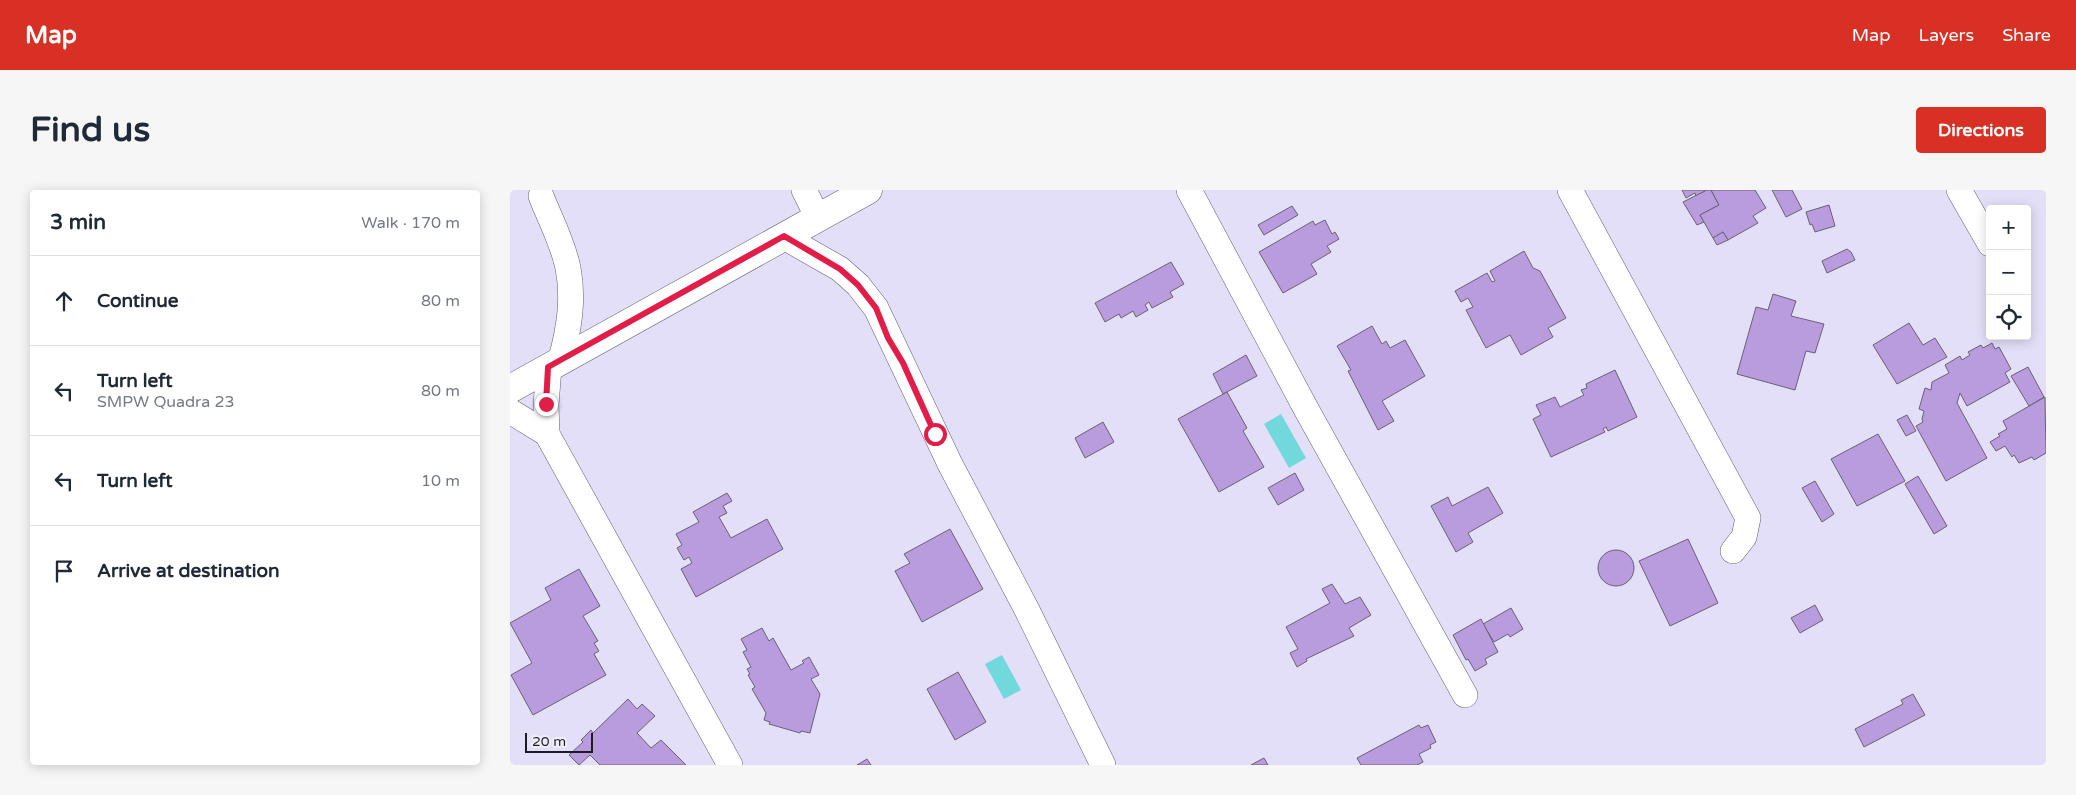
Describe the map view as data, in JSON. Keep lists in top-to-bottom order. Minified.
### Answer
{"scale_bar":"20 m","page":{"header":"Map","nav":["Map","Layers","Share"],"buttons":"Directions","title":"Find us","heading":["3 min","Walk · 170 m"],"map_buttons":["+","−"],"list":[["Continue","80 m"],["Turn left","SMPW Quadra 23","80 m"],["Turn left","10 m"],"Arrive at destination"],"scale":"20 m"}}
